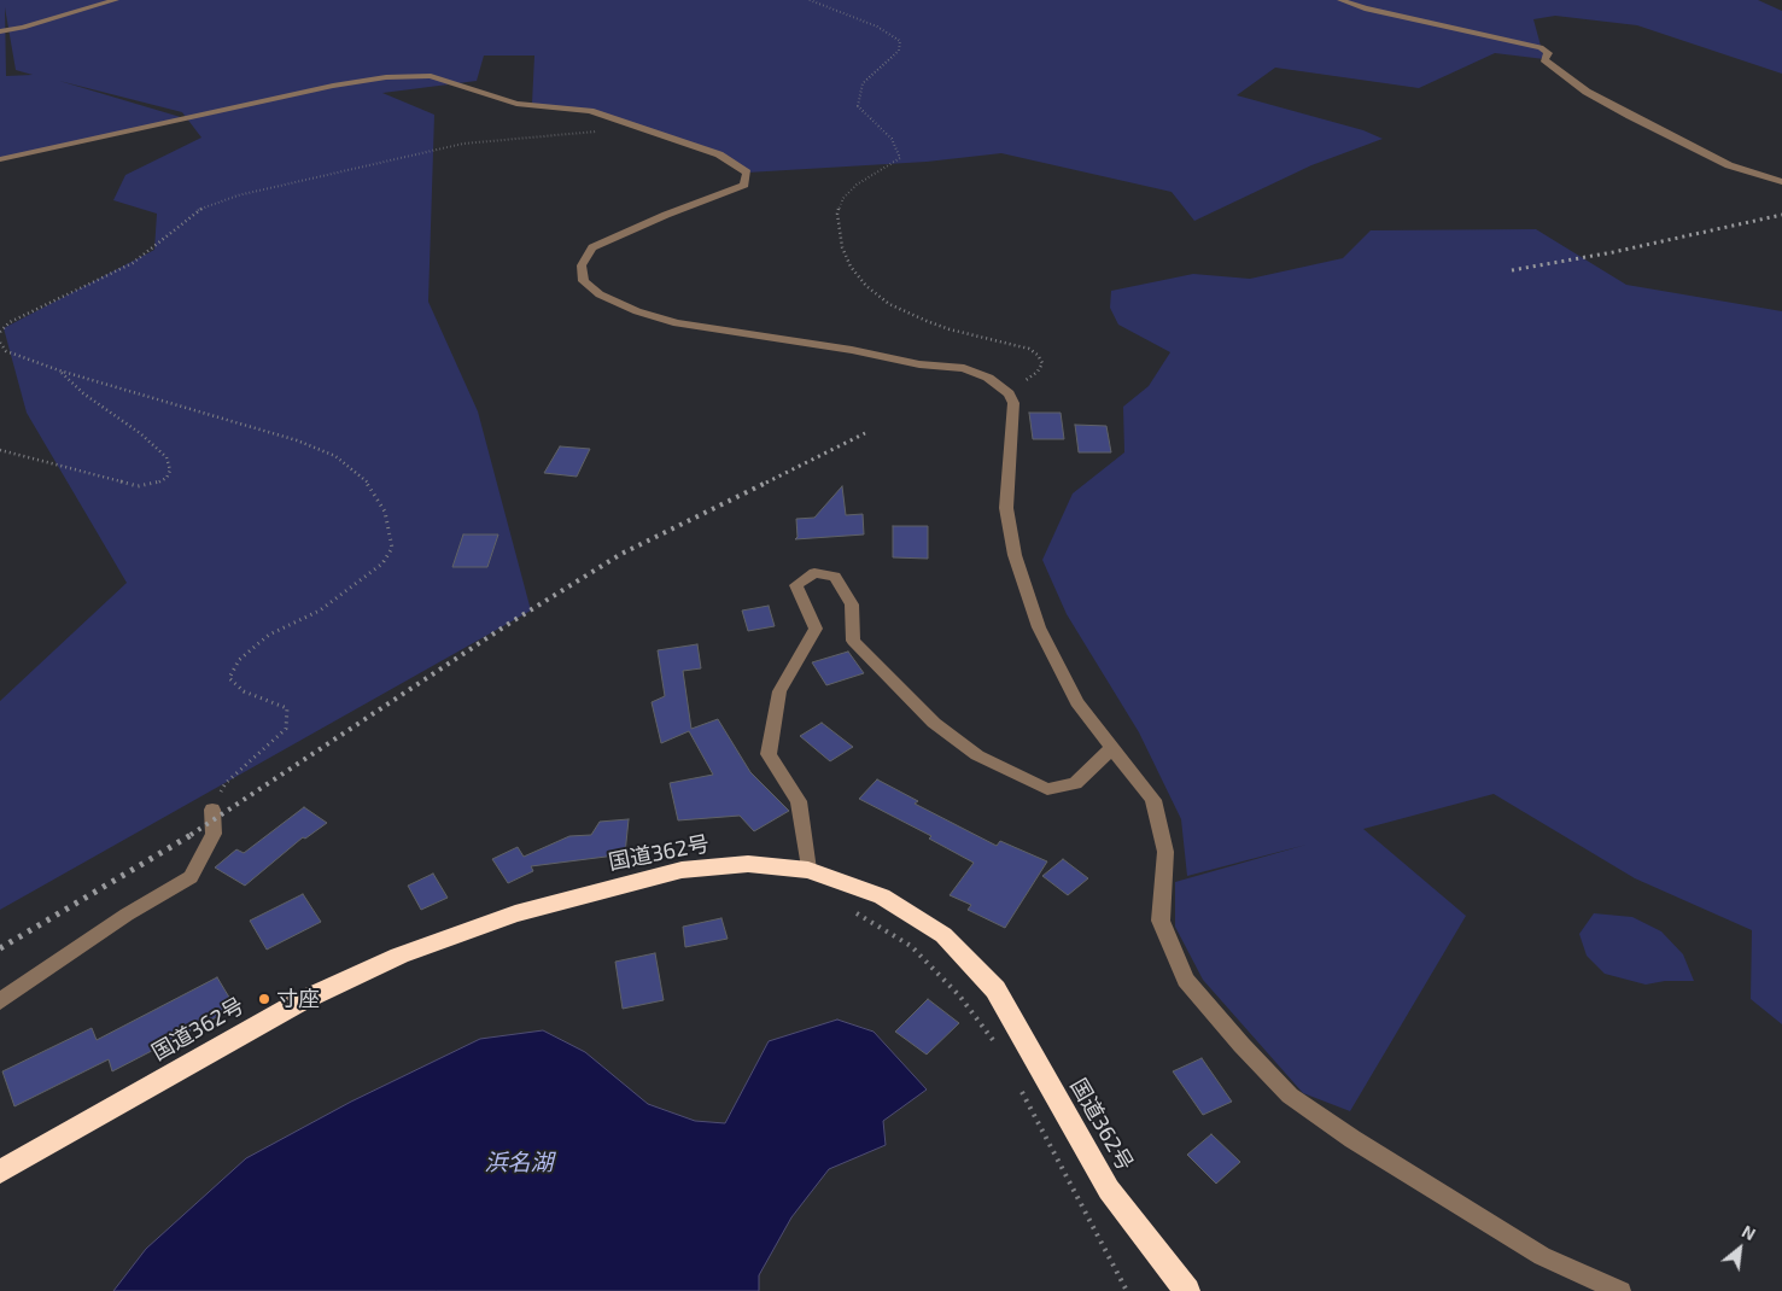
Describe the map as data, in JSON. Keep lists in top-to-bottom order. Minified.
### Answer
{"streets":{"highway":["国道362号"]},"water":["浜名湖"],"places":["寸座"],"north":"top right"}
